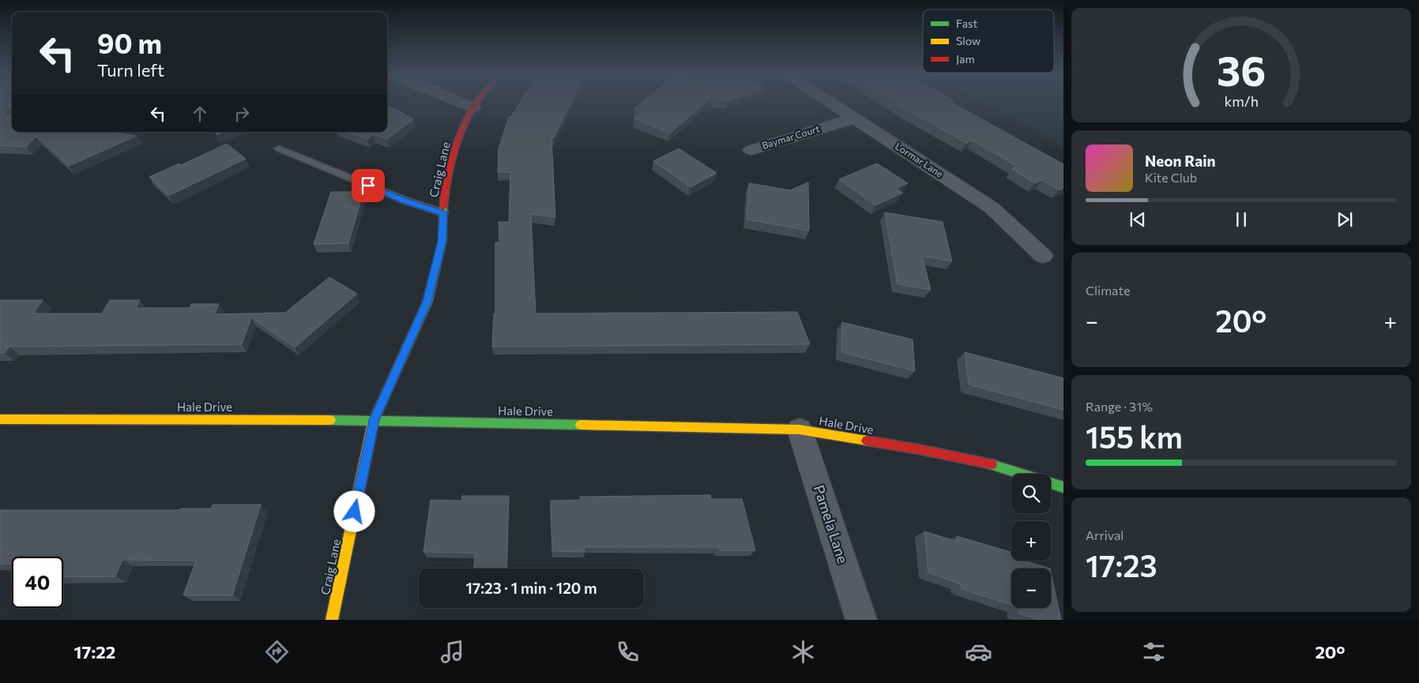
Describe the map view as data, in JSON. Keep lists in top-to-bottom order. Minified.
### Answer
{"streets":{"street":["Baymar Court","Lormar Lane","Craig Lane","Hale Drive","Pamela Lane"]},"crossings":[["Baymar Court","Lormar Lane"],["Craig Lane","Hale Drive"],["Hale Drive","Pamela Lane"]],"legend":["Fast","Slow","Jam"],"page":{"turn":["90 m","Turn left"],"song":["Neon Rain","Kite Club"],"tile":["Climate",["Range · 31%","155 km"],["Arrival","17:23"]],"heat":["−","20°","+"],"map_buttons":["+","−"],"limit":"40","trip":"17:23 · 1 min · 120 m","tabs":["17:22","20°"],"gauge":["36","km/h"]}}
